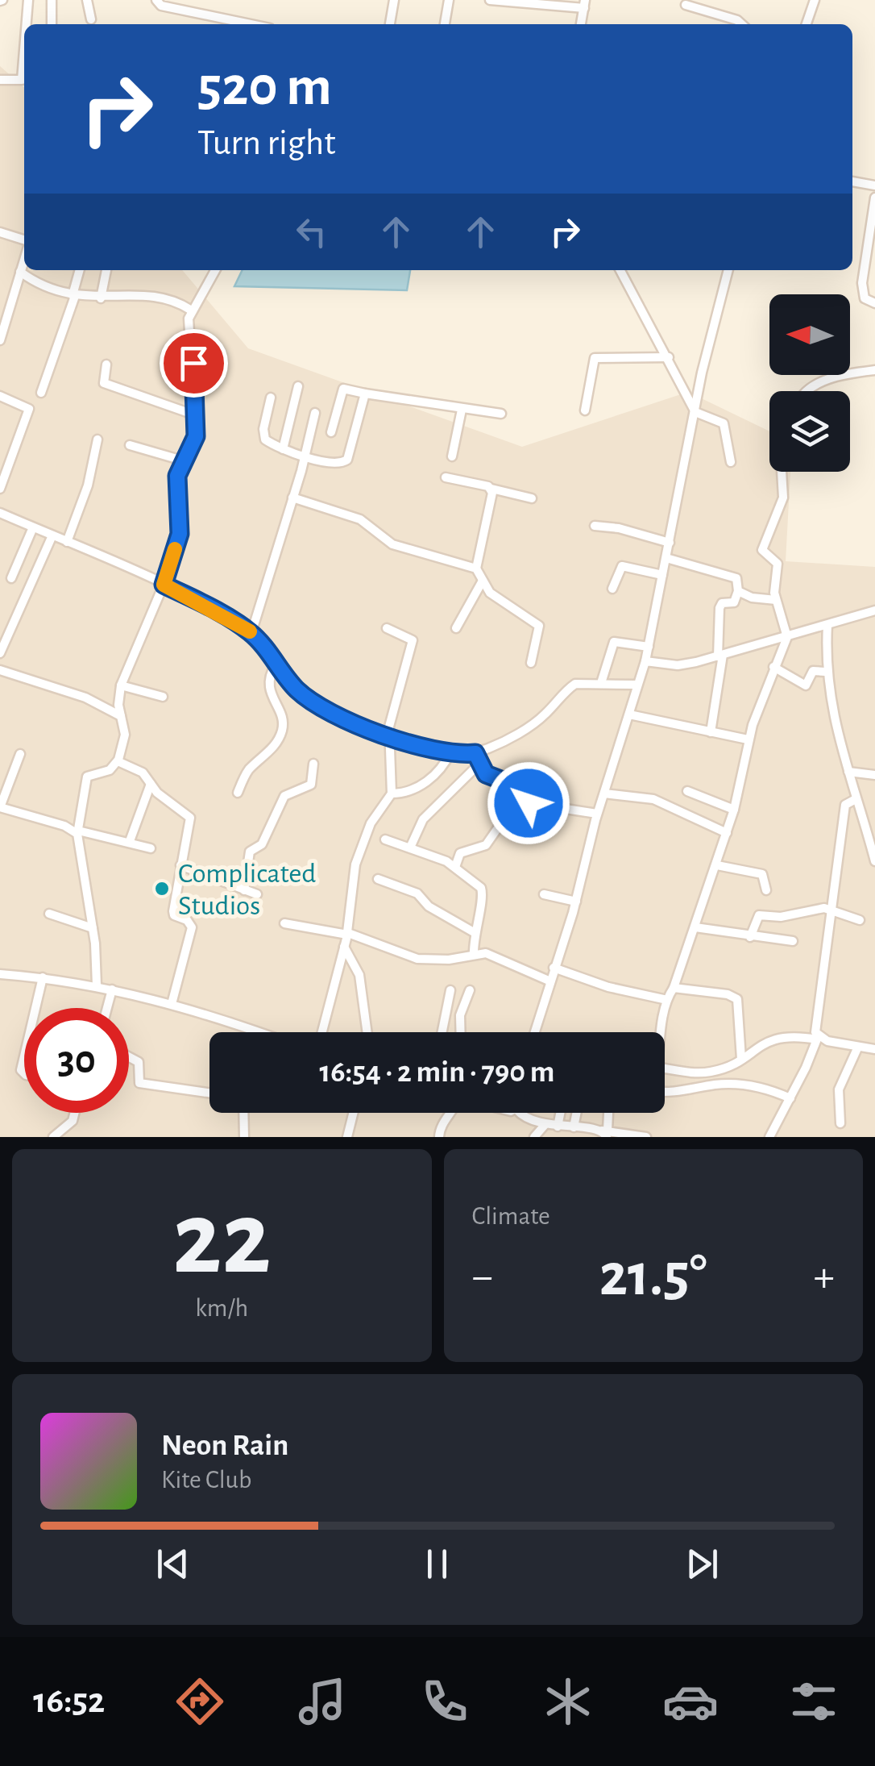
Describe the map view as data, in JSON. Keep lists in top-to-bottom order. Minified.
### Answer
{"places":["Complicated Studios"],"north":"left","page":{"turn":["520 m","Turn right"],"limit":"30","trip":"16:54 · 2 min · 790 m","tile":[["22","km/h"],"Climate"],"heat":["−","21.5°","+"],"song":["Neon Rain","Kite Club"],"tabs":"16:52"}}
